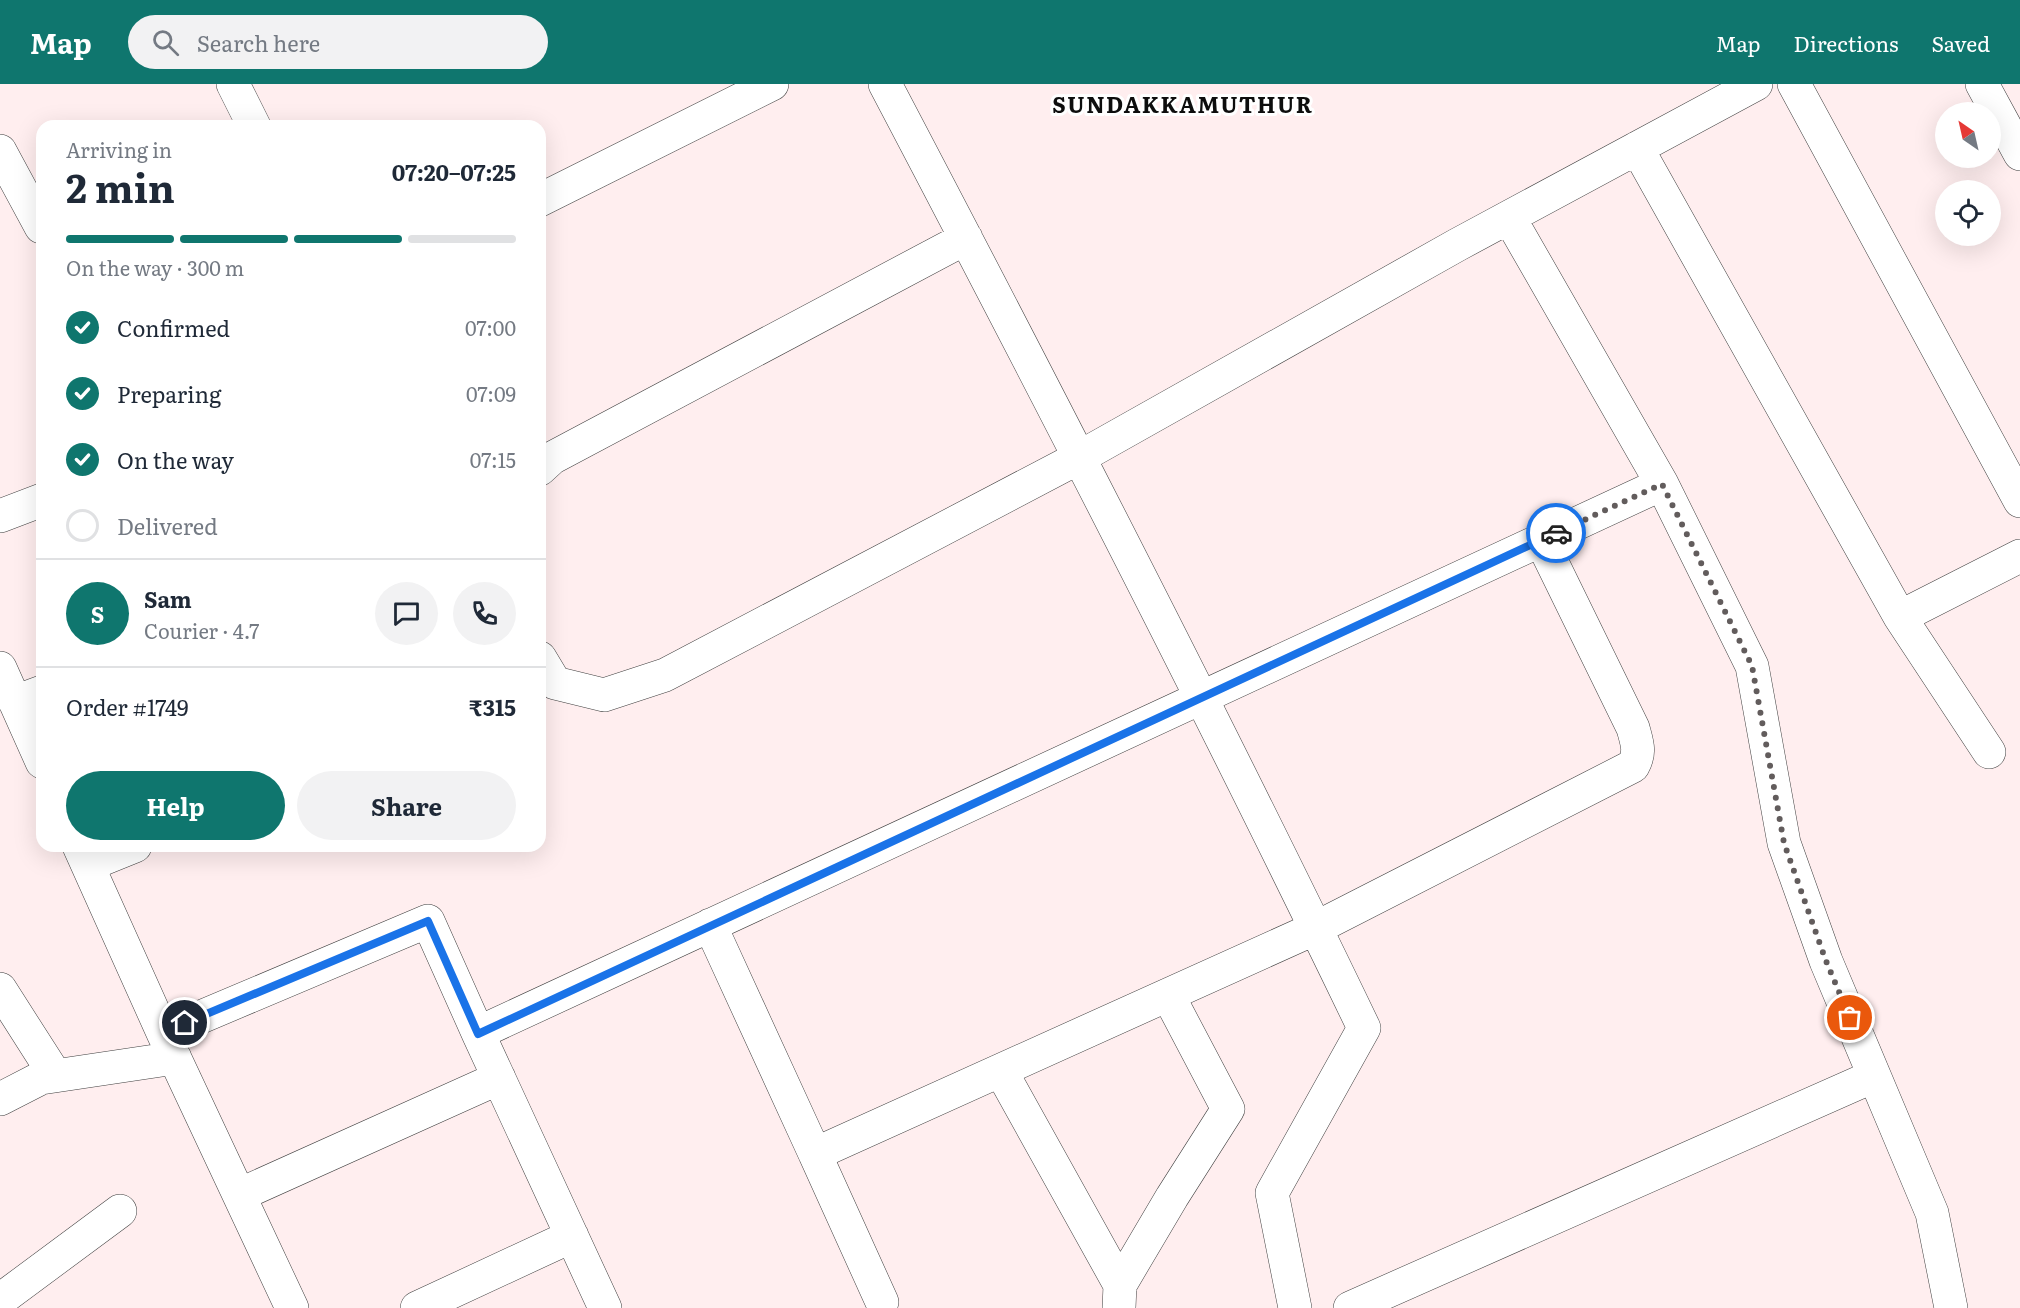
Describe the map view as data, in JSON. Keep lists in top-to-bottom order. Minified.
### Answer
{"districts":["SUNDAKKAMUTHUR"],"north":"top left","page":{"header":"Map","search":"Search here","nav":["Map","Directions","Saved"],"heading":["2 min","Arriving in","07:20–07:25"],"panel":["Sam","Courier · 4.7","Order #1749","₹315"],"bar":"On the way · 300 m","list":[["Confirmed","07:00"],["Preparing","07:09"],["On the way","07:15"],"Delivered"],"round":"S","buttons":["Help","Share"]}}
